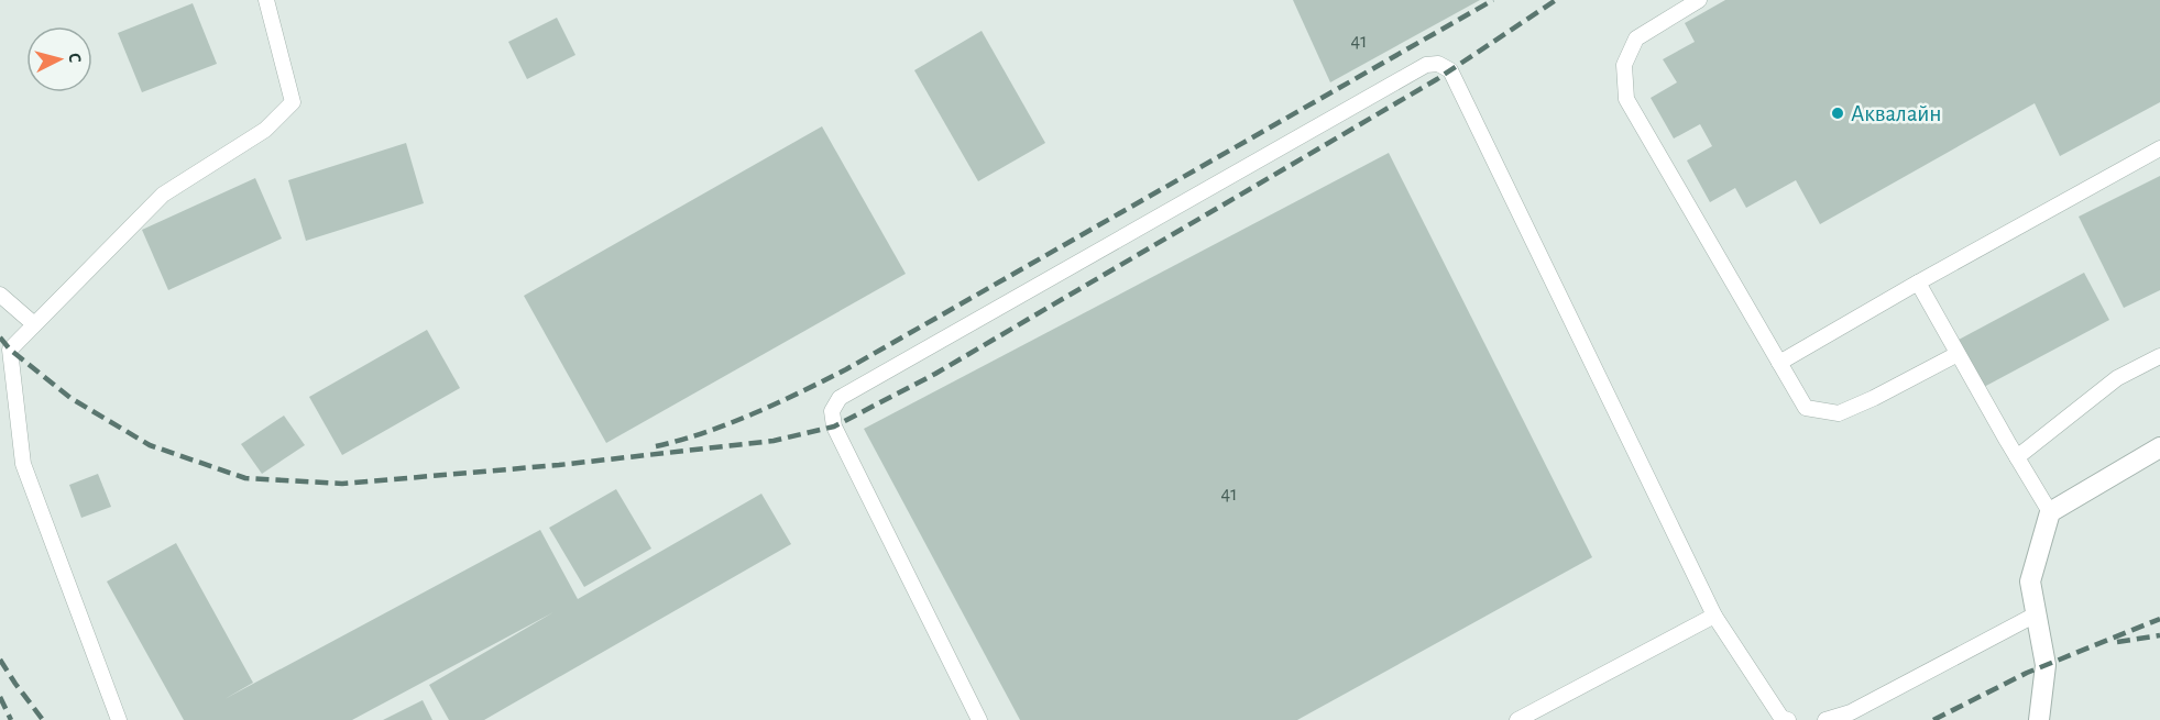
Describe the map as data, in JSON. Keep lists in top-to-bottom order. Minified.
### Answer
{"places":["Аквалайн"],"house_numbers":["41","41"],"north":"right"}
